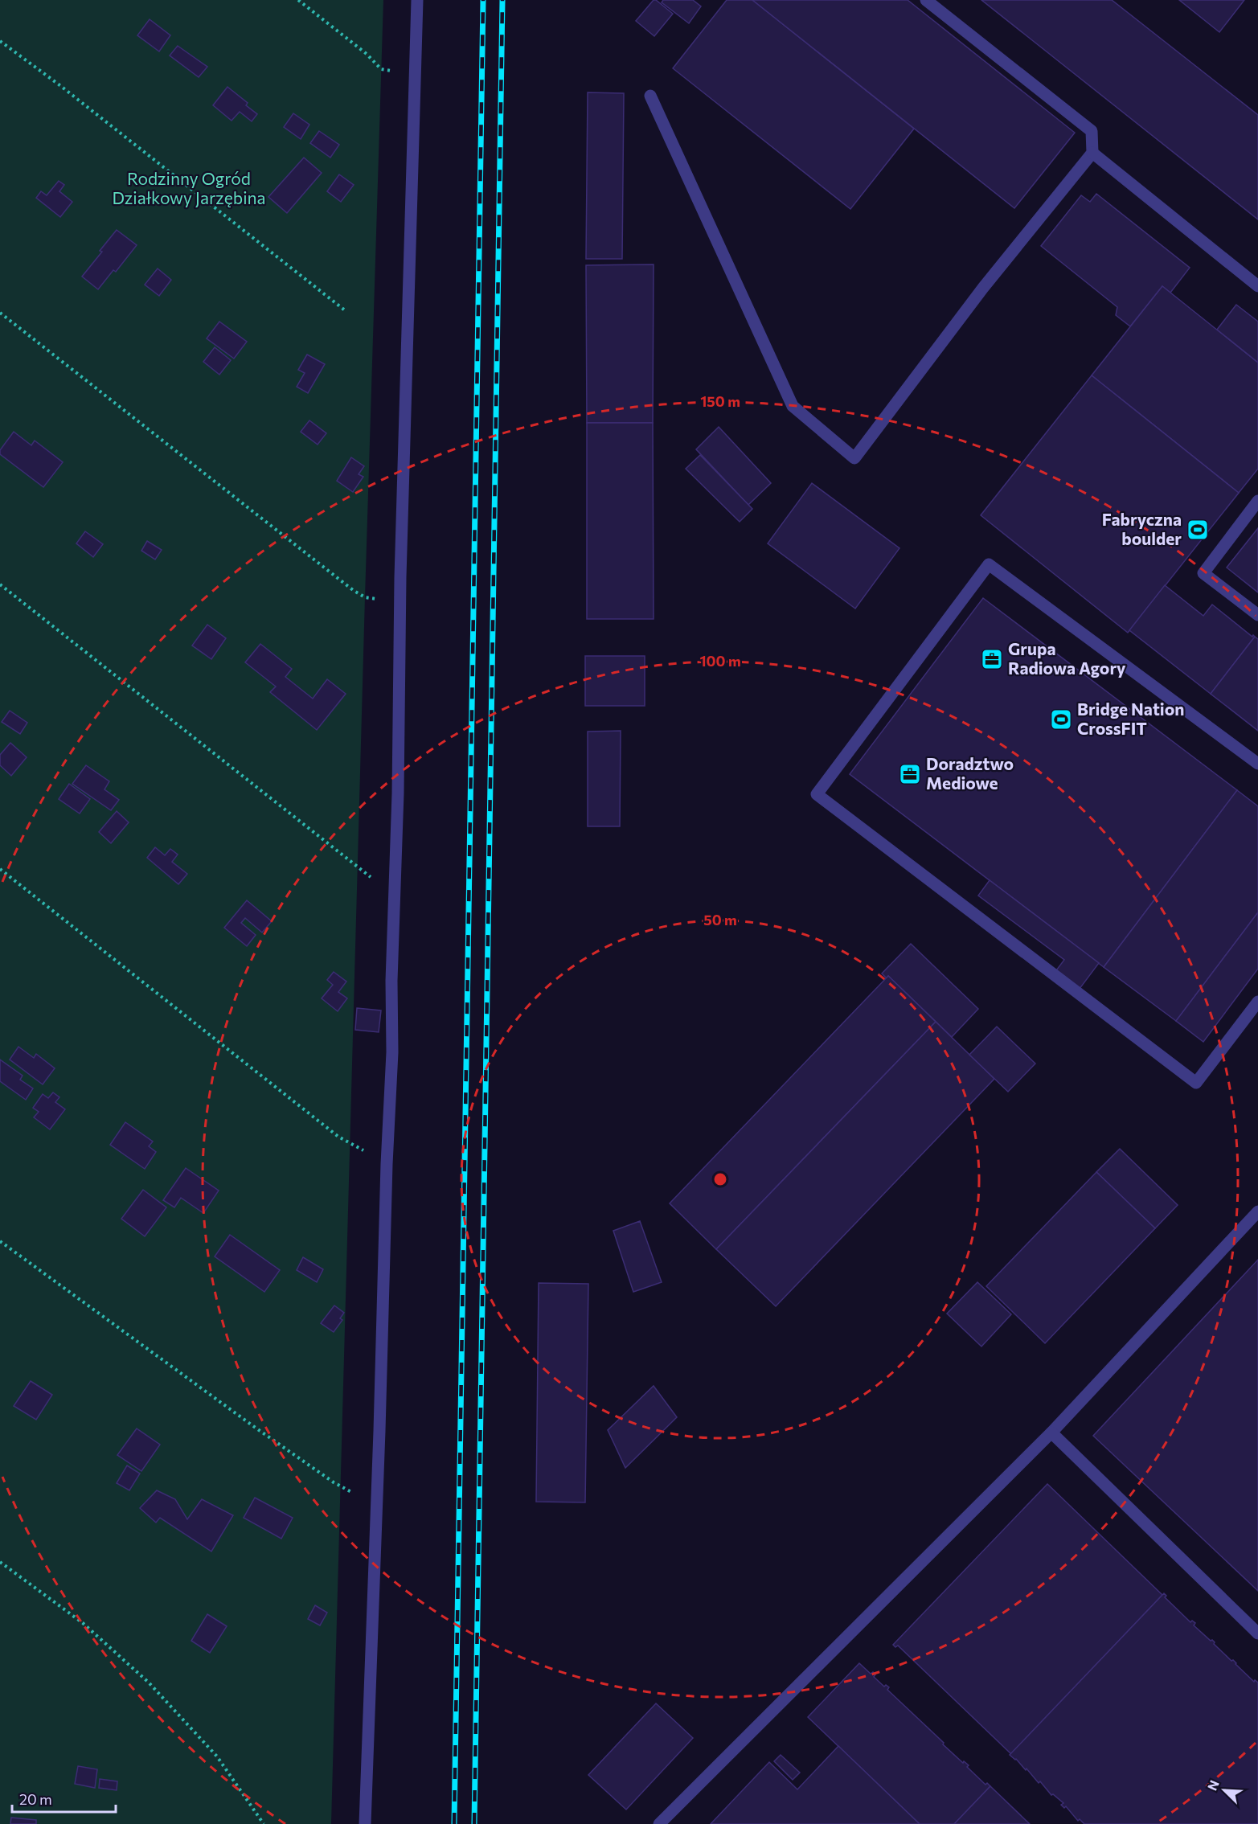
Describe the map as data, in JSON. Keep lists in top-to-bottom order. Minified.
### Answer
{"parks":["Rodzinny Ogród Działkowy Jarzębina"],"places":{"sports":["Fabryczna boulder","Bridge Nation CrossFIT"],"office":["Grupa Radiowa Agory","Doradztwo Mediowe"]},"scale_bar":"20 m","north":"top left","rings":["150 m","100 m","50 m"]}
